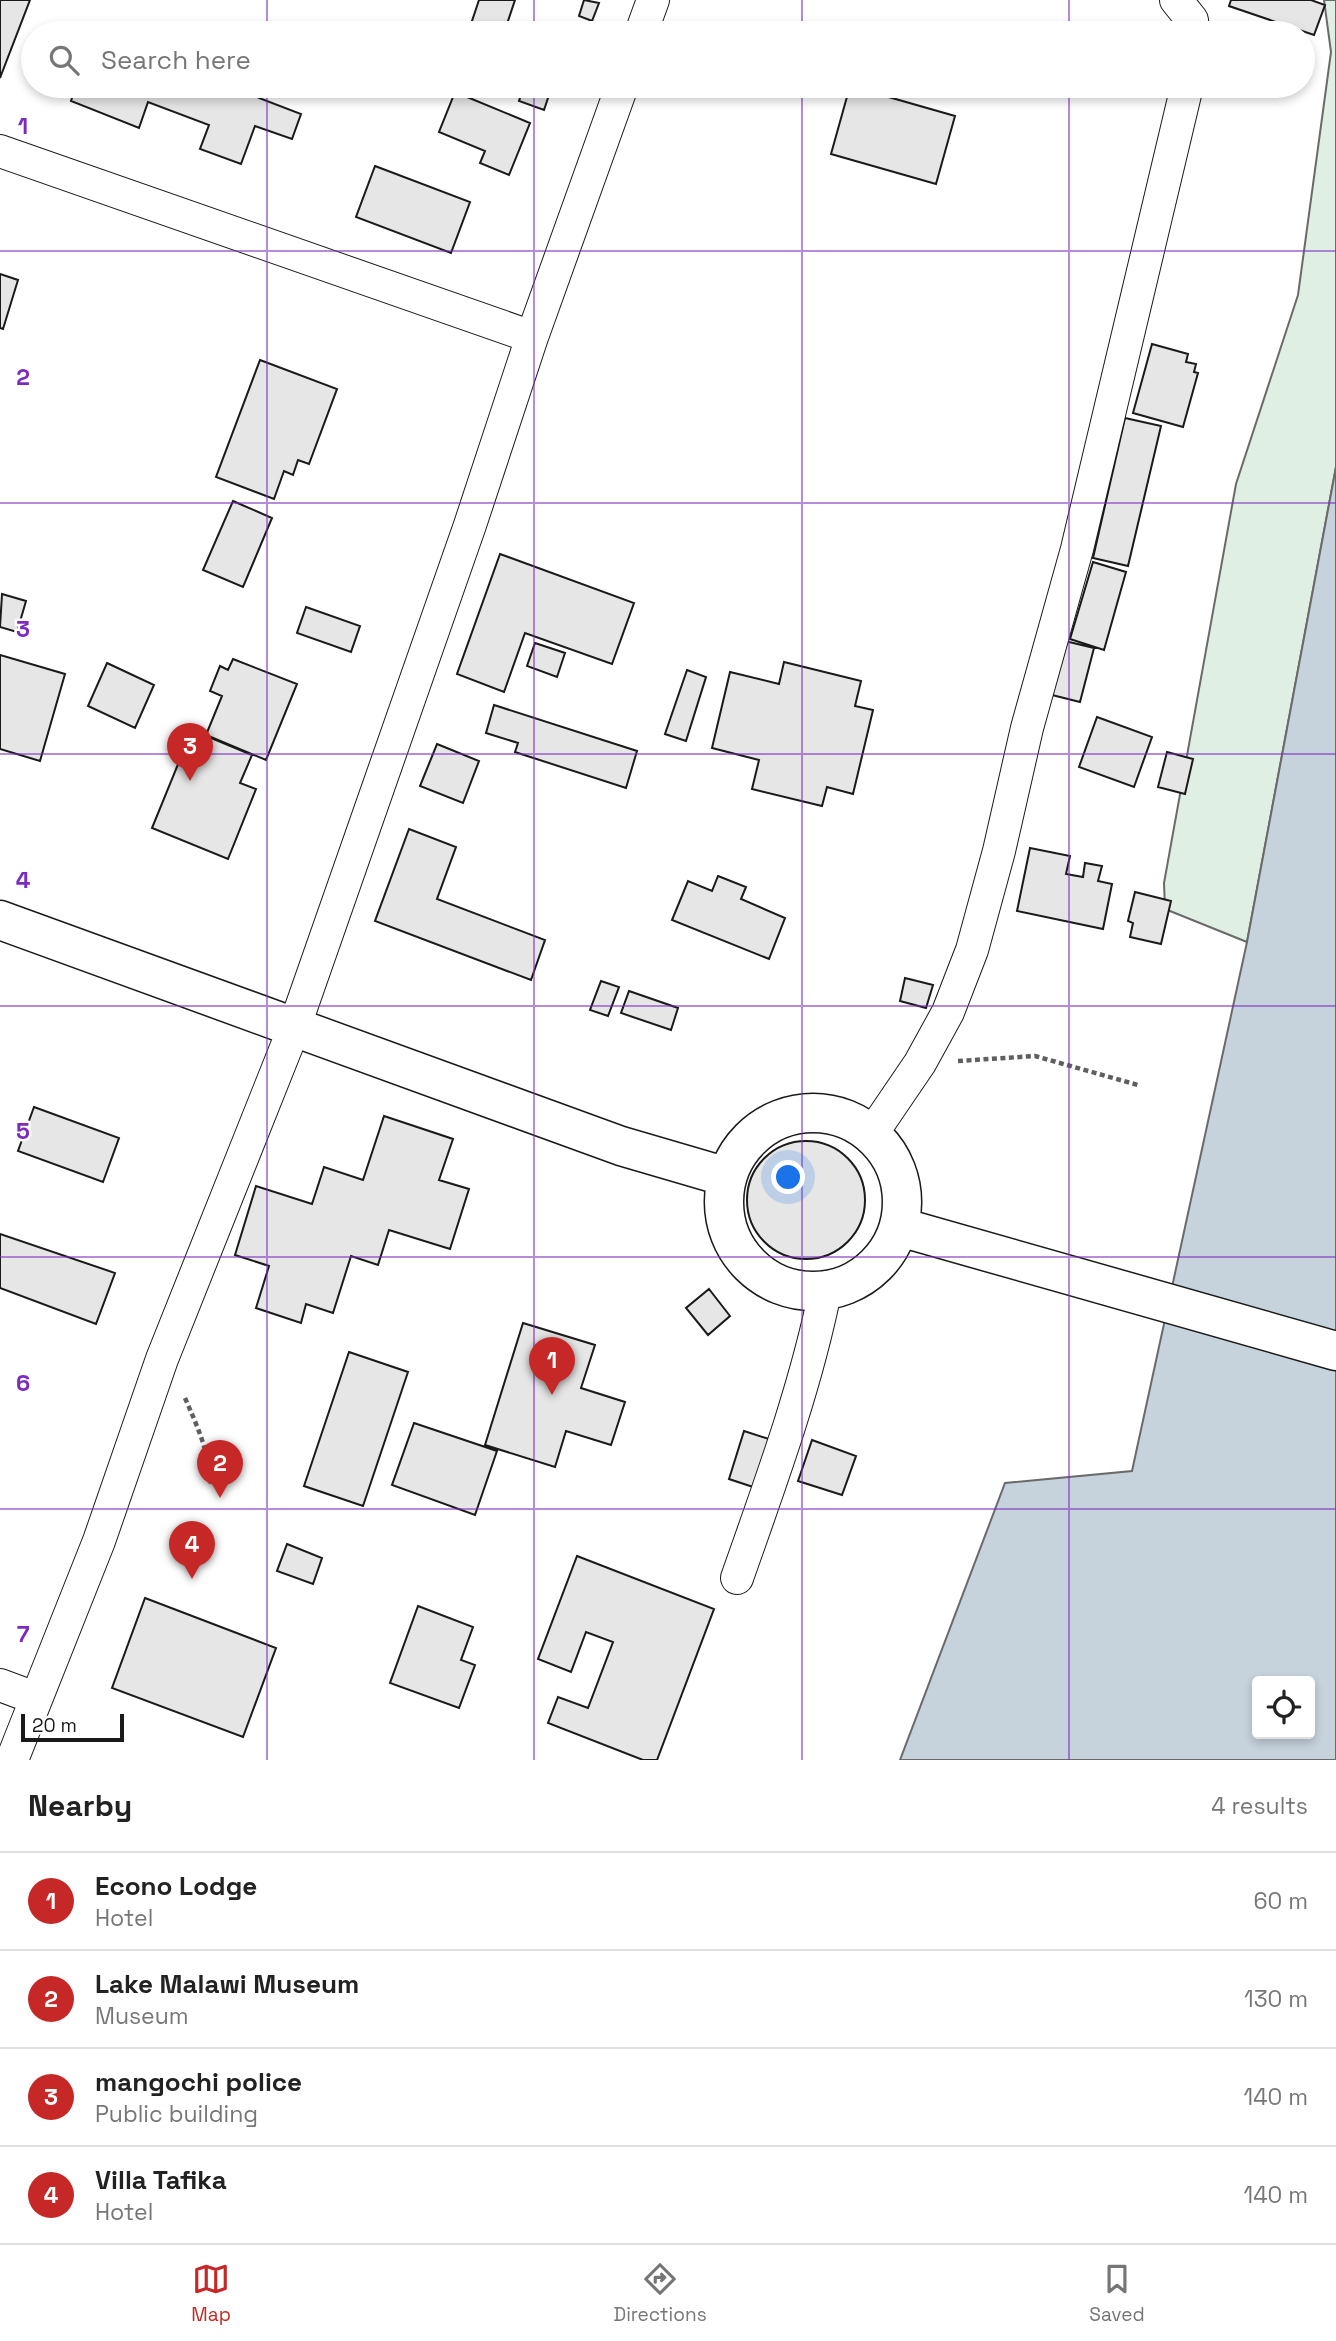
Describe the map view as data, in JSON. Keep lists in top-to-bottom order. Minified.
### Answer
{"scale_bar":"20 m","page":{"search":"Search here","pins":["3","1","2","4"],"scale":"20 m","heading":["Nearby","4 results"],"list":[{"mark":"1","name":"Econo Lodge","note":"Hotel","value":"60 m"},{"mark":"2","name":"Lake Malawi Museum","note":"Museum","value":"130 m"},{"mark":"3","name":"mangochi police","note":"Public building","value":"140 m"},{"mark":"4","name":"Villa Tafika","note":"Hotel","value":"140 m"}],"nav":["Map","Directions","Saved"]},"grid":{"rows":["1","2","3","4","5","6","7"]}}
